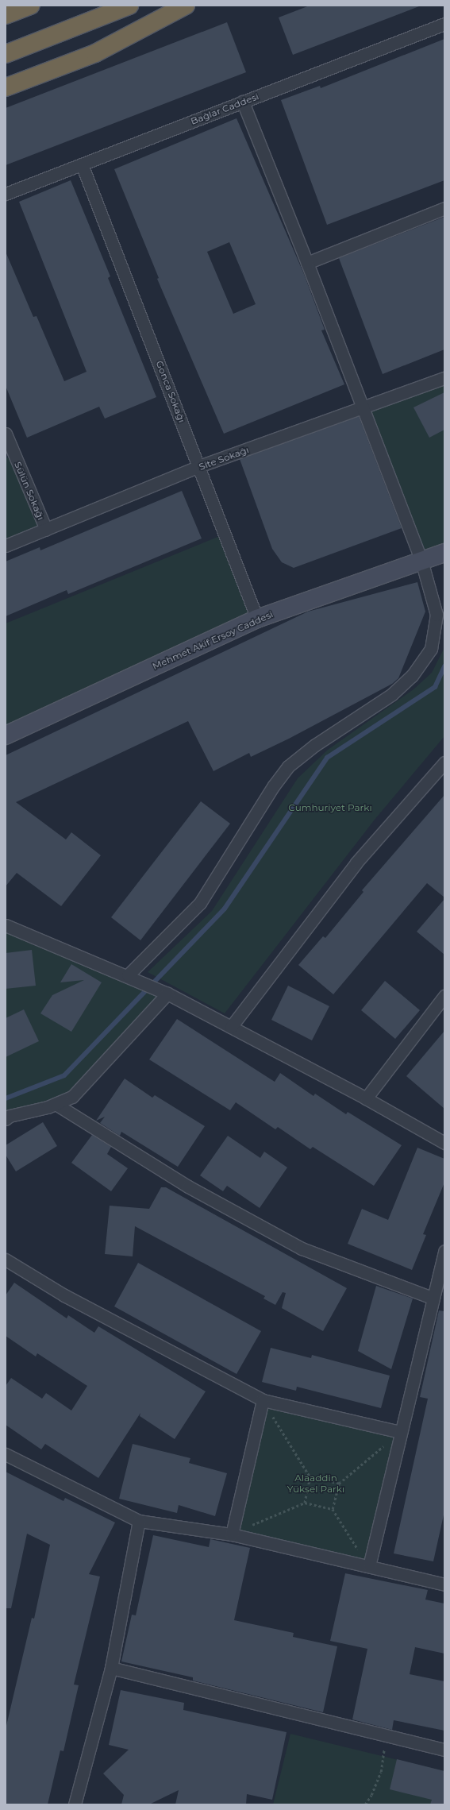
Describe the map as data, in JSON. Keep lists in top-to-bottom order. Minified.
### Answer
{"streets":{"main road":["Mehmet Akif Ersoy Caddesi"],"street":["Bağlar Caddesi","Gonca Sokağı","Site Sokağı","Sülün Sokağı"]},"crossings":[["Bağlar Caddesi","Gonca Sokağı"],["Gonca Sokağı","Site Sokağı"],["Gonca Sokağı","Mehmet Akif Ersoy Caddesi"],["Site Sokağı","Sülün Sokağı"]],"parks":["Cumhuriyet Parkı","Alaaddin Yüksel Parkı"]}
